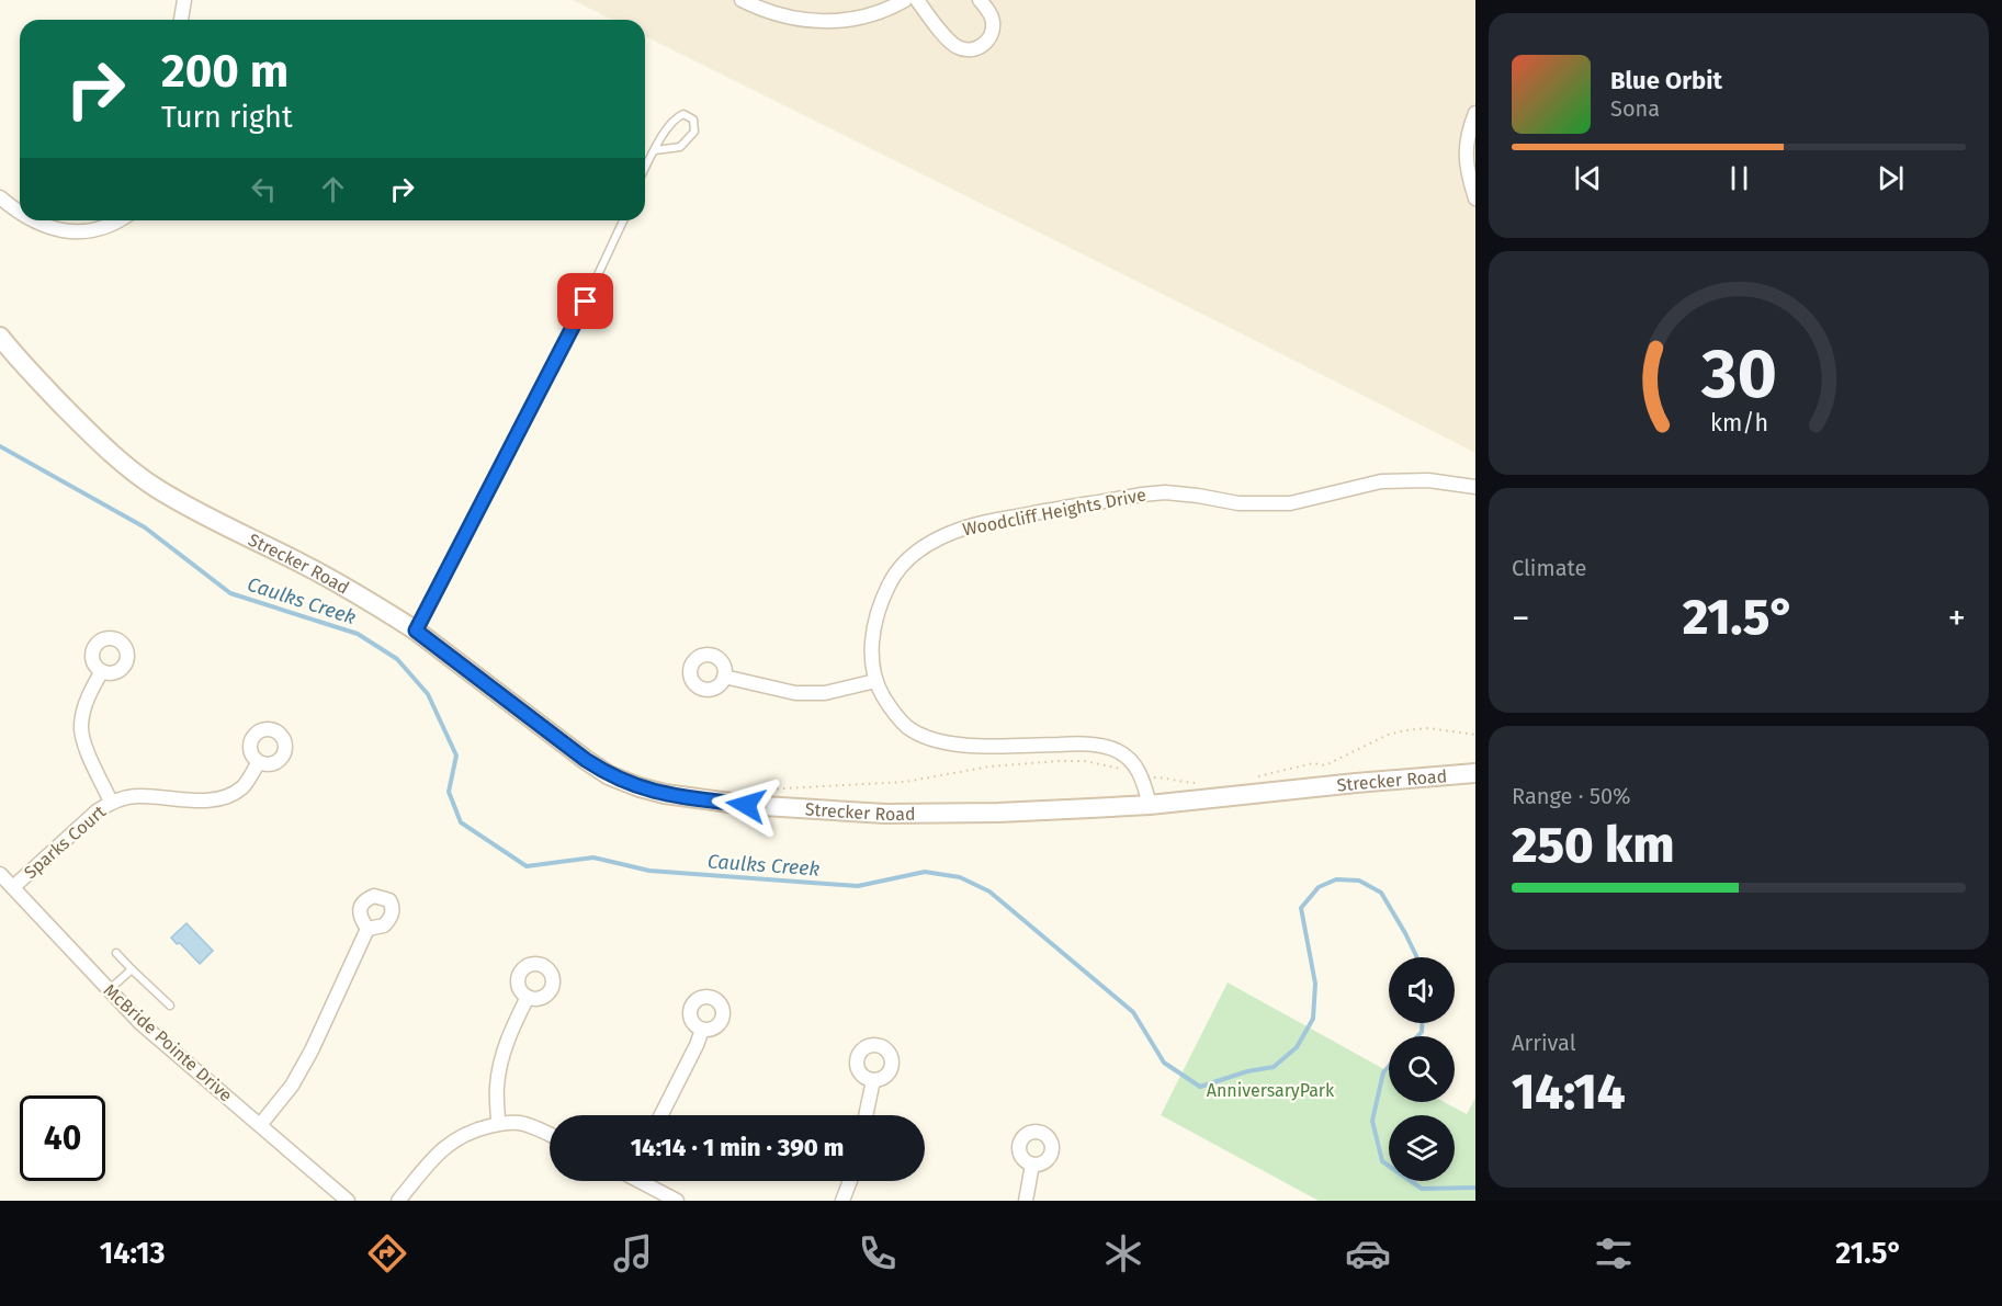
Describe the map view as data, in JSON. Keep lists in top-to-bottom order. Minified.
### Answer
{"streets":{"street":["Woodcliff Heights Drive","Strecker Road","Sparks Court","McBride Pointe Drive"]},"crossings":[["Woodcliff Heights Drive","Strecker Road"],["Sparks Court","McBride Pointe Drive"]],"water":["Caulks Creek"],"parks":["AnniversaryPark"],"page":{"turn":["200 m","Turn right"],"song":["Blue Orbit","Sona"],"tile":["Climate",["Range · 50%","250 km"],["Arrival","14:14"]],"heat":["−","21.5°","+"],"limit":"40","trip":"14:14 · 1 min · 390 m","tabs":["14:13","21.5°"],"gauge":["30","km/h"]}}
